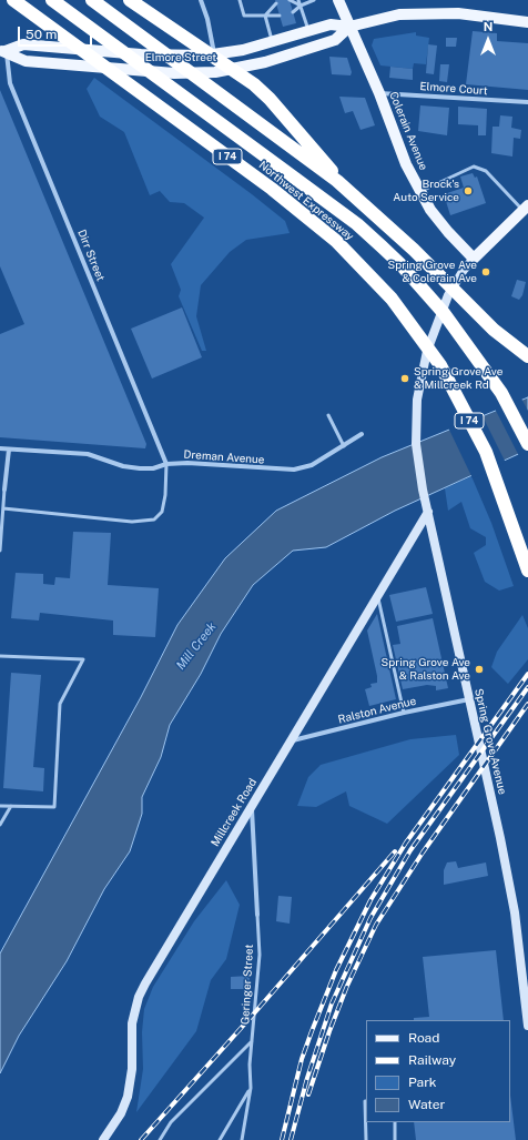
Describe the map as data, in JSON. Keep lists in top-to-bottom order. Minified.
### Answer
{"streets":{"highway":["I 74","Northwest Expressway"],"main road":["Elmore Street","Colerain Avenue","Spring Grove Avenue","Millcreek Road"],"street":["Elmore Court","Dirr Street","Dreman Avenue","Ralston Avenue","Geringer Street"]},"crossings":[["Elmore Street","Colerain Avenue"],["Elmore Street","Dirr Street"],["Elmore Court","Colerain Avenue"],["Colerain Avenue","Spring Grove Avenue"],["Dirr Street","Dreman Avenue"],["Ralston Avenue","Spring Grove Avenue"],["Ralston Avenue","Millcreek Road"],["Spring Grove Avenue","Millcreek Road"],["Millcreek Road","Geringer Street"]],"water":["Mill Creek"],"places":["Brock's Auto Service","Spring Grove Ave & Colerain Ave","Spring Grove Ave & Millcreek Rd","Spring Grove Ave & Ralston Ave"],"legend":["Road","Railway","Park","Water"],"scale_bar":"50 m","north":"top"}
